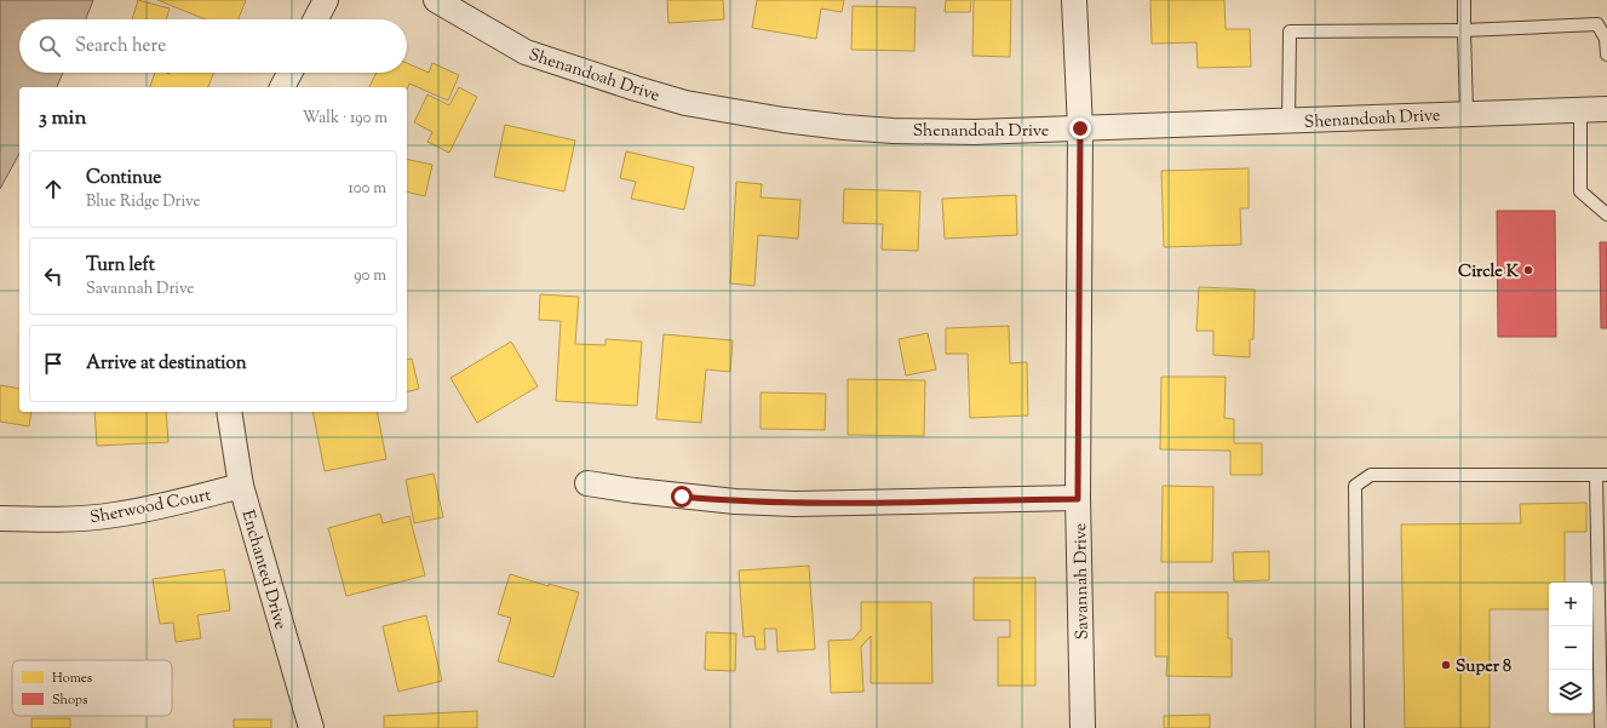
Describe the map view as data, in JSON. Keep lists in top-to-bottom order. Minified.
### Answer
{"streets":{"street":["Shenandoah Drive","Sherwood Court","Enchanted Drive","Savannah Drive"]},"crossings":[["Shenandoah Drive","Savannah Drive"],["Sherwood Court","Enchanted Drive"]],"places":["Circle K","Super 8"],"legend":["Homes","Shops"],"page":{"search":"Search here","heading":["3 min","Walk · 190 m"],"list":[["Continue","Blue Ridge Drive","100 m"],["Turn left","Savannah Drive","90 m"],"Arrive at destination"],"map_buttons":["+","−"]}}
